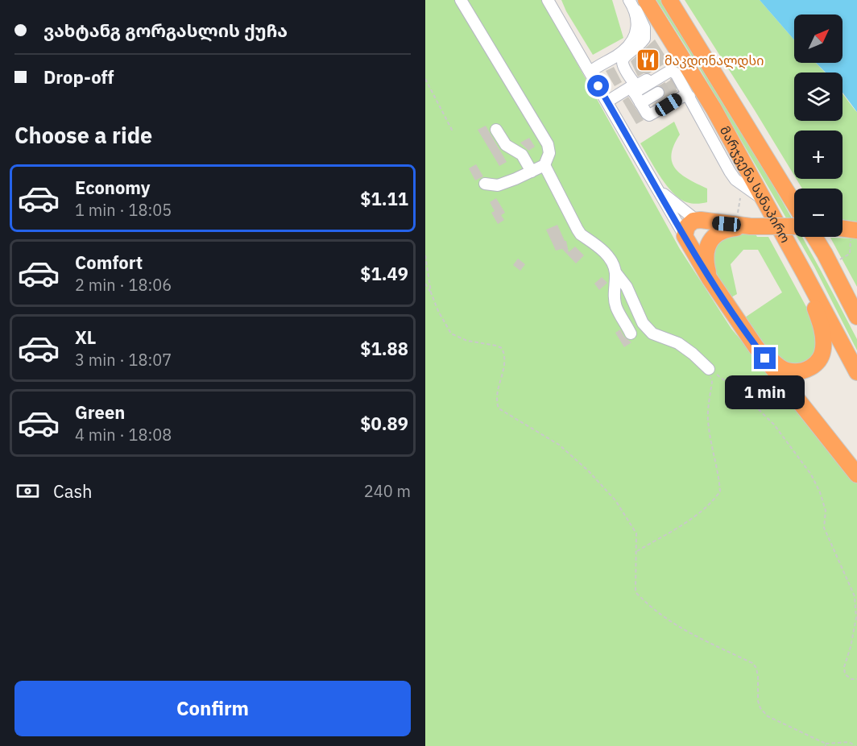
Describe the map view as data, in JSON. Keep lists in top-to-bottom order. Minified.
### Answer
{"streets":{"highway":["მარჯვენა სანაპირო"]},"places":{"restaurant":["მაკდონალდსი"]},"north":"top right","page":{"banner":["ვახტანგ გორგასლის ქუჩა","Drop-off"],"map_buttons":["+","−"],"heading":"Choose a ride","list":[{"name":"Economy","note":"1 min · 18:05","value":"$1.11"},{"name":"Comfort","note":"2 min · 18:06","value":"$1.49"},{"name":"XL","note":"3 min · 18:07","value":"$1.88"},{"name":"Green","note":"4 min · 18:08","value":"$0.89"}],"bubble":"1 min","pay":["Cash","240 m"],"buttons":"Confirm"}}
